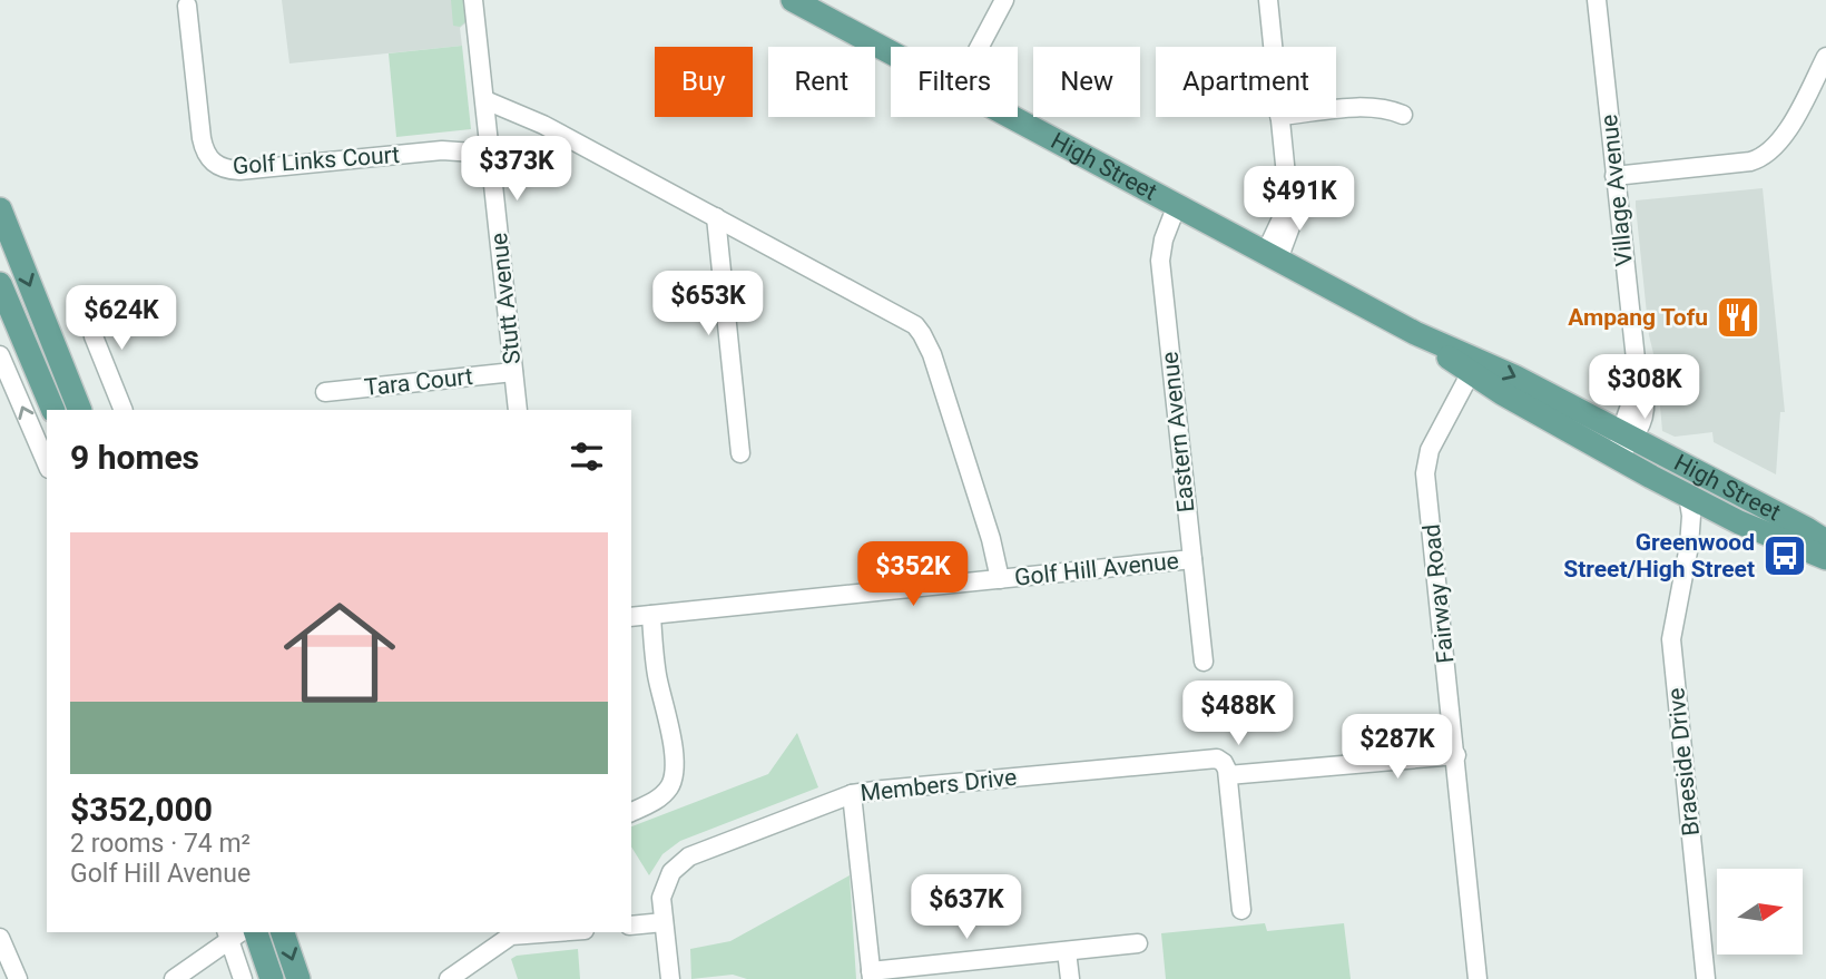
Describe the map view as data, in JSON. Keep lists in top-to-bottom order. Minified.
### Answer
{"streets":{"main road":["High Street"],"street":["Golf Links Court","Village Avenue","Stutt Avenue","Tara Court","Eastern Avenue","Golf Hill Avenue","Fairway Road","Braeside Drive","Members Drive"]},"crossings":[["Golf Links Court","Stutt Avenue"],["High Street","Village Avenue"],["High Street","Eastern Avenue"],["High Street","Fairway Road"],["High Street","Braeside Drive"],["Stutt Avenue","Tara Court"],["Eastern Avenue","Golf Hill Avenue"]],"places":{"restaurant":["Ampang Tofu"],"bus stop":["Greenwood Street/High Street"]},"north":"right","page":{"chip":["Buy","Rent","Filters","New","Apartment"],"price":["$373K","$491K","$653K","$624K","$308K","$352K","$488K","$287K","$637K"],"heading":"9 homes","list":[{"name":"$352,000","note":"2 rooms · 74 m² · Golf Hill Avenue"}]}}
